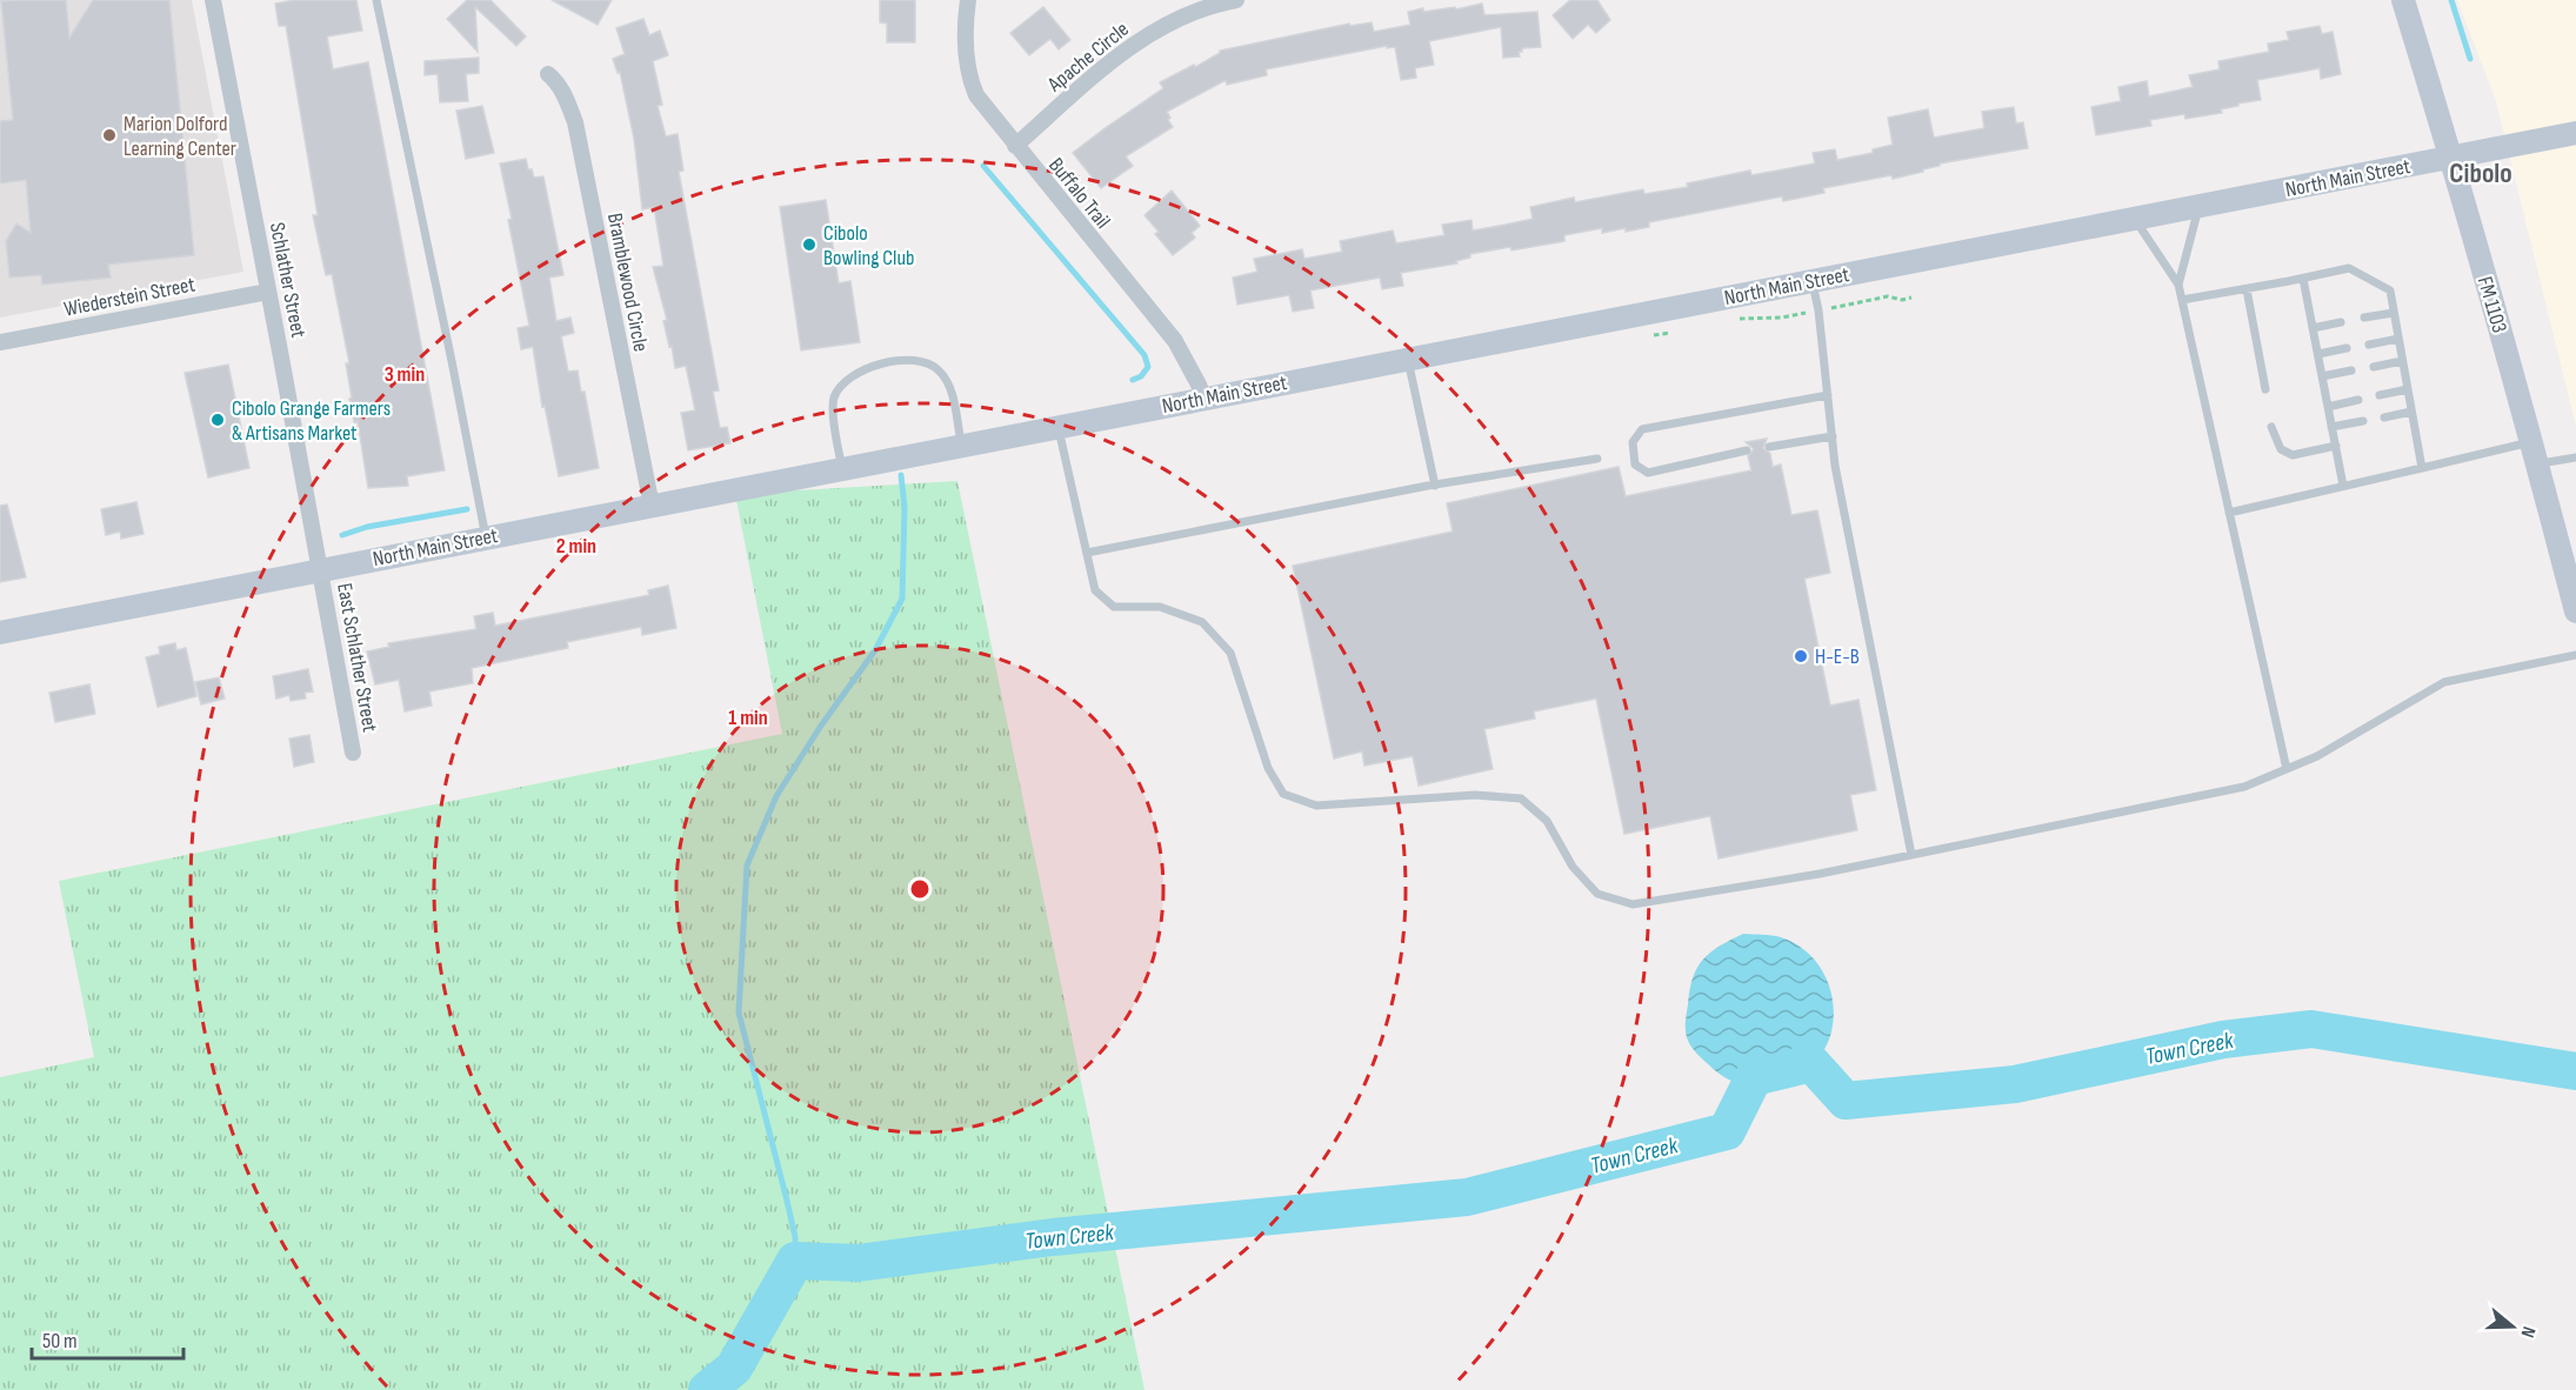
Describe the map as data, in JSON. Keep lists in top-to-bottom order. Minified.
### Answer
{"streets":{"street":["Apache Circle","North Main Street","Buffalo Trail","Schlather Street","Bramblewood Circle","Wiederstein Street","FM 1103","East Schlather Street"]},"crossings":[["Apache Circle","Buffalo Trail"],["North Main Street","Buffalo Trail"],["North Main Street","Schlather Street"],["North Main Street","Bramblewood Circle"],["North Main Street","FM 1103"],["North Main Street","East Schlather Street"],["Schlather Street","Wiederstein Street"],["Schlather Street","East Schlather Street"]],"districts":["Cibolo"],"water":["Town Creek"],"places":["Marion Dolford Learning Center","Cibolo Bowling Club","Cibolo Grange Farmers & Artisans Market","H-E-B"],"scale_bar":"50 m","north":"right","rings":["3 min","2 min","1 min"]}
